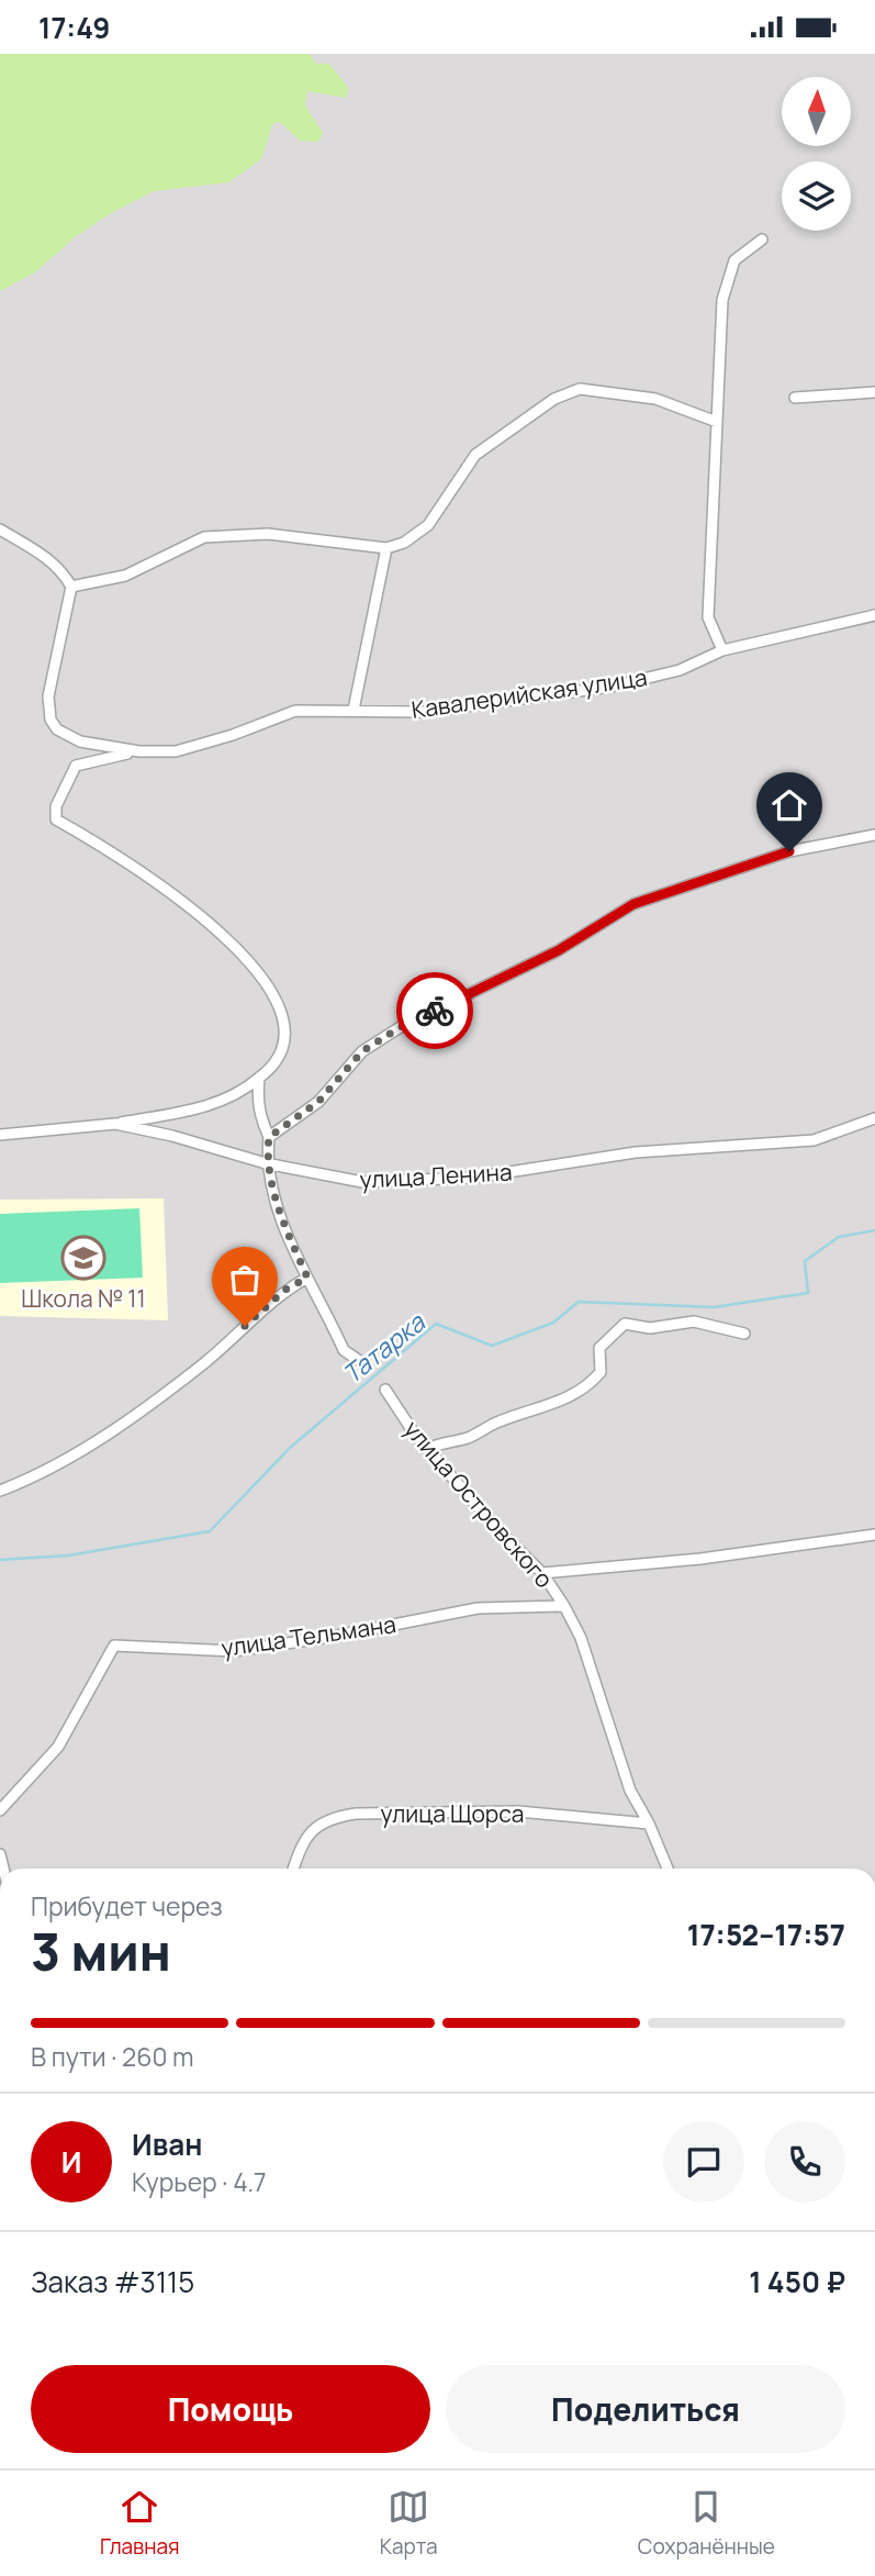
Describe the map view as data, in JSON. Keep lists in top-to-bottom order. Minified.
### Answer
{"streets":{"street":["Кавалерийская улица","улица Ленина","улица Островского","улица Тельмана","улица Щорса"]},"crossings":[["улица Островского","улица Тельмана"],["улица Островского","улица Щорса"]],"water":["Татарка"],"places":{"school or university":["Школа № 11"]},"north":"top","page":{"status":"17:49","heading":["3 мин","Прибудет через","17:52–17:57"],"panel":["Иван","Курьер · 4.7","Заказ #3115","1 450 ₽"],"bar":"В пути · 260 m","round":"И","buttons":["Помощь","Поделиться"],"tabs":["Главная","Карта","Сохранённые"]}}
